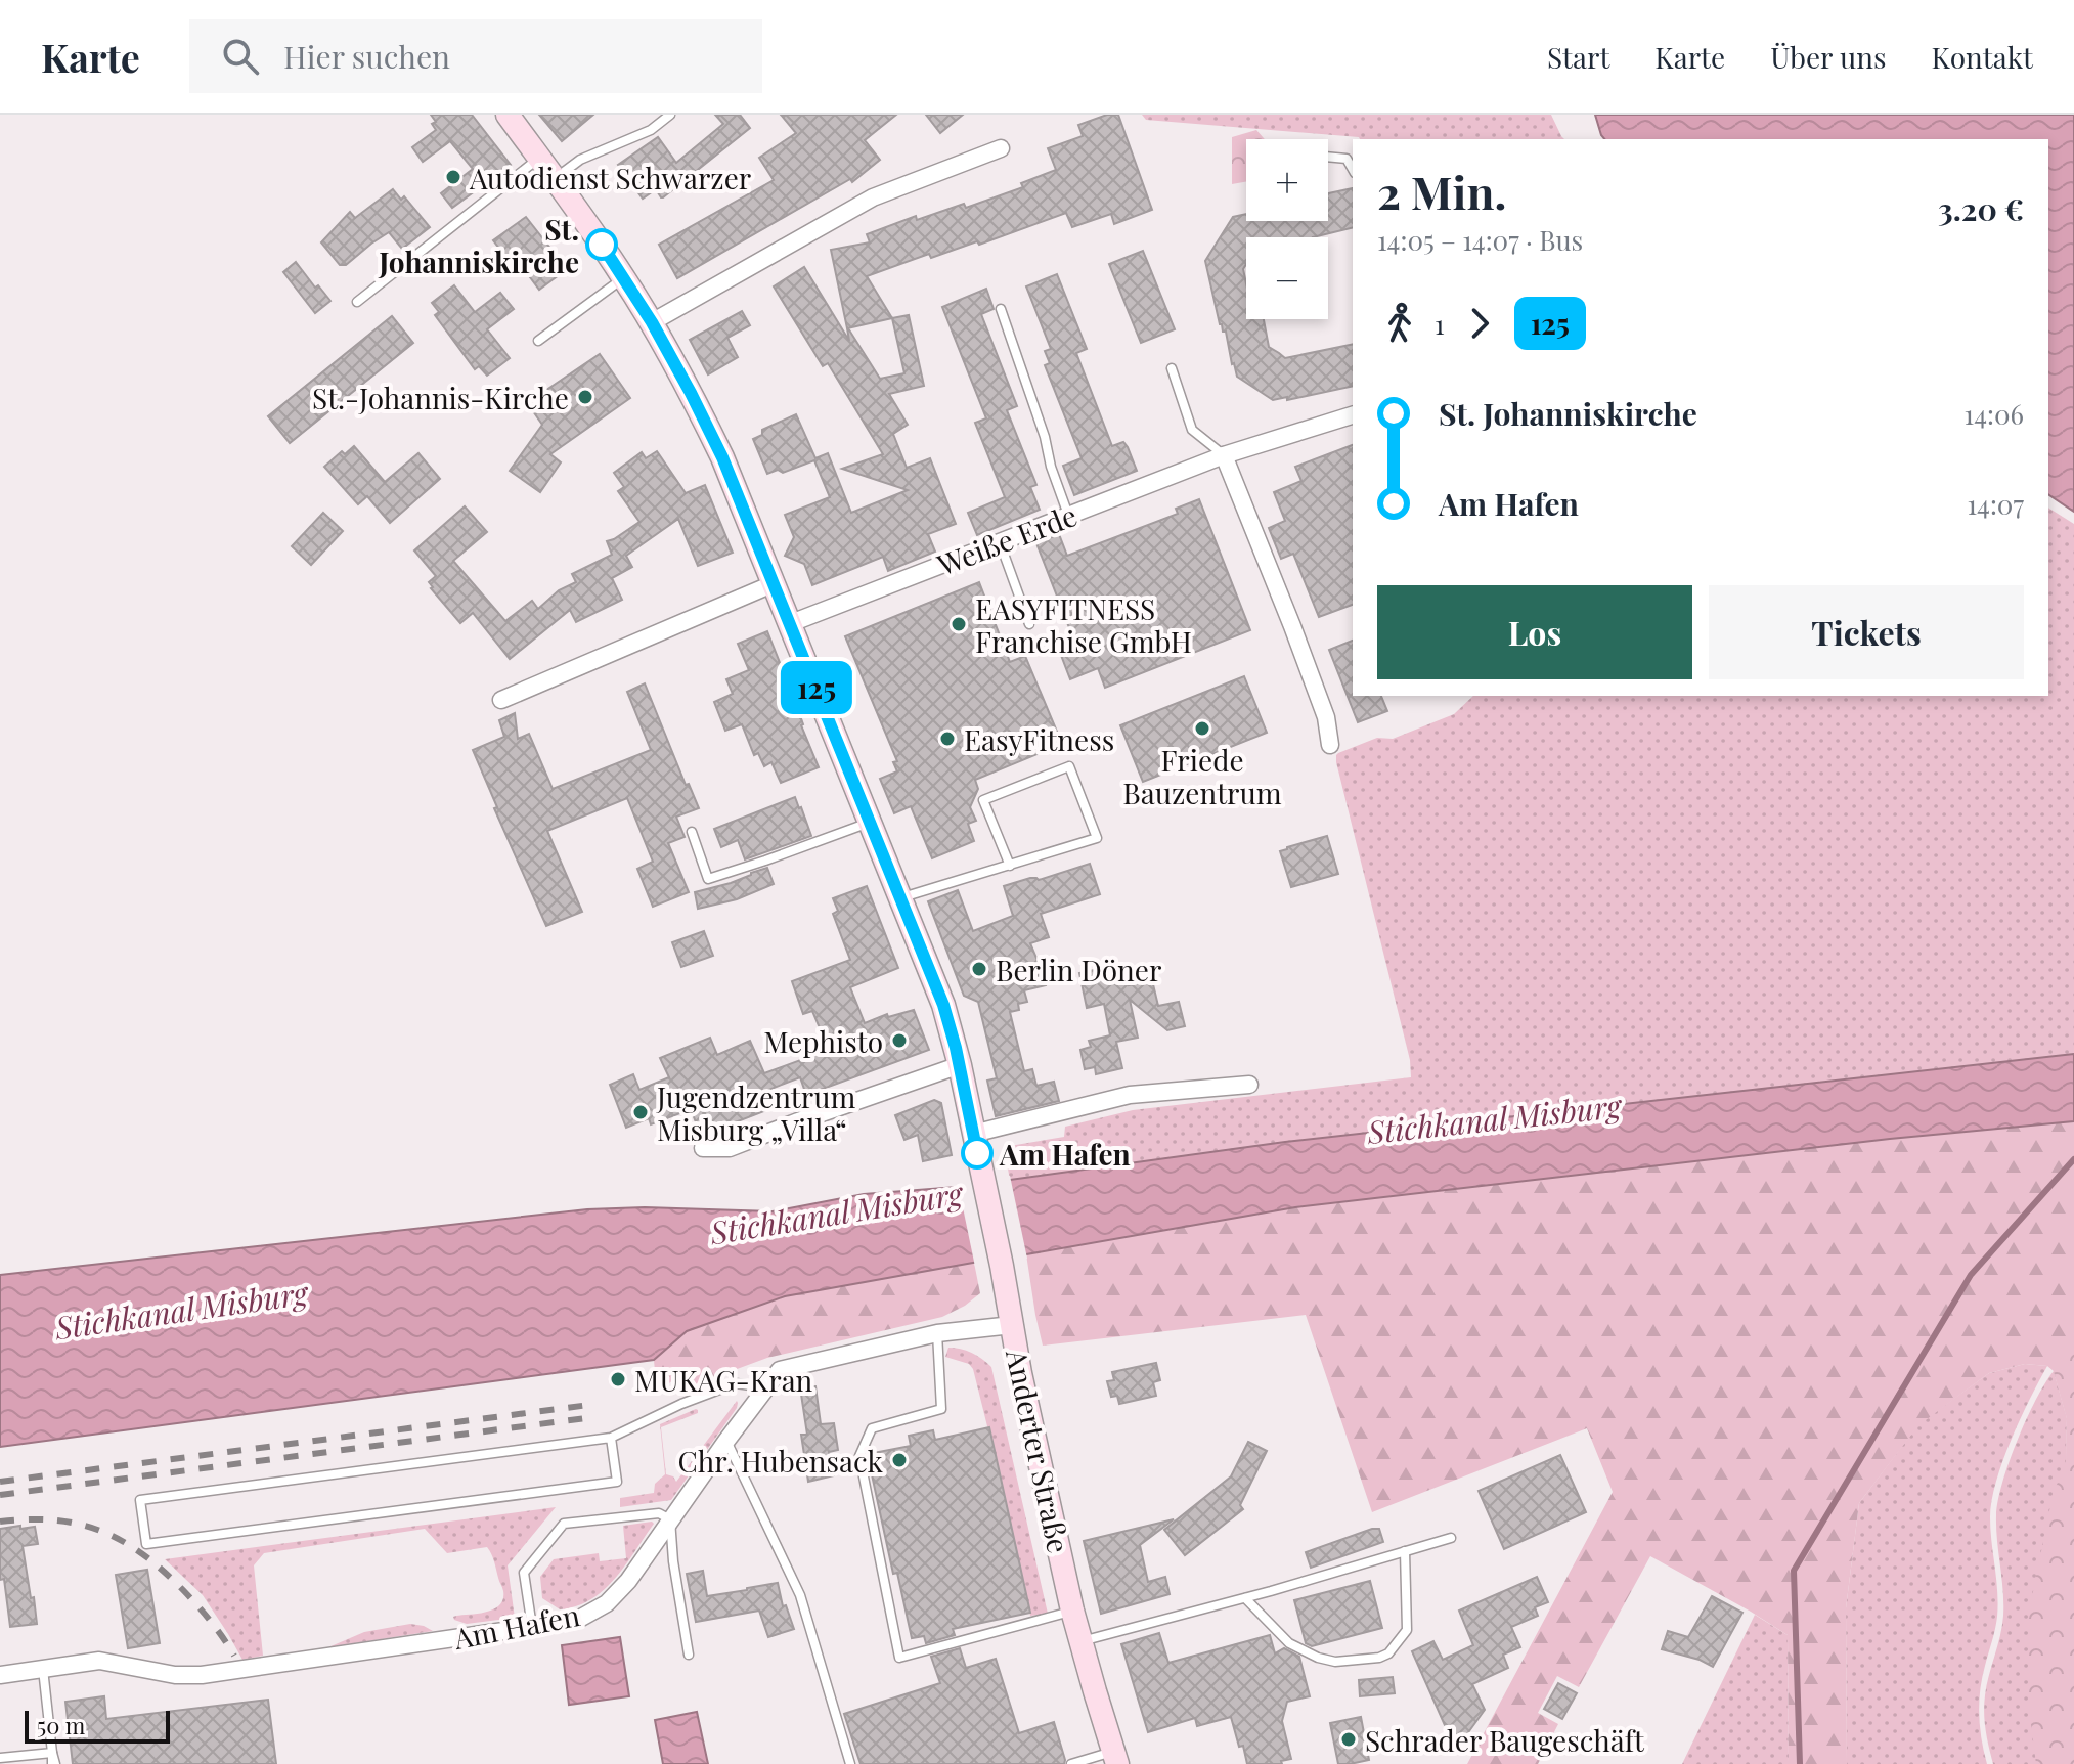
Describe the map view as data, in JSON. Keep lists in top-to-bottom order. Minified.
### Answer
{"streets":{"main road":["Anderter Straße"],"street":["Weiße Erde","Am Hafen"]},"crossings":[["Weiße Erde","Anderter Straße"],["Anderter Straße","Am Hafen"]],"water":["Stichkanal Misburg"],"places":["Autodienst Schwarzer","St. Johanniskirche","St.-Johannis-Kirche","EASYFITNESS Franchise GmbH","Friede Bauzentrum","EasyFitness","Berlin Döner","Mephisto","Jugendzentrum Misburg „Villa“","Am Hafen","MUKAG-Kran","Chr. Hubensack","Schrader Baugeschäft"],"lines":["bus line 125"],"scale_bar":"50 m","page":{"header":"Karte","search":"Hier suchen","nav":["Start","Karte","Über uns","Kontakt"],"on_map":"125","map_buttons":["+","−"],"heading":["2 Min.","14:05 – 14:07 · Bus","3.20 €"],"legs":["1","125"],"list":[{"name":"St. Johanniskirche","value":"14:06"},{"name":"Am Hafen","value":"14:07"}],"buttons":["Los","Tickets"],"scale":"50 m"}}
